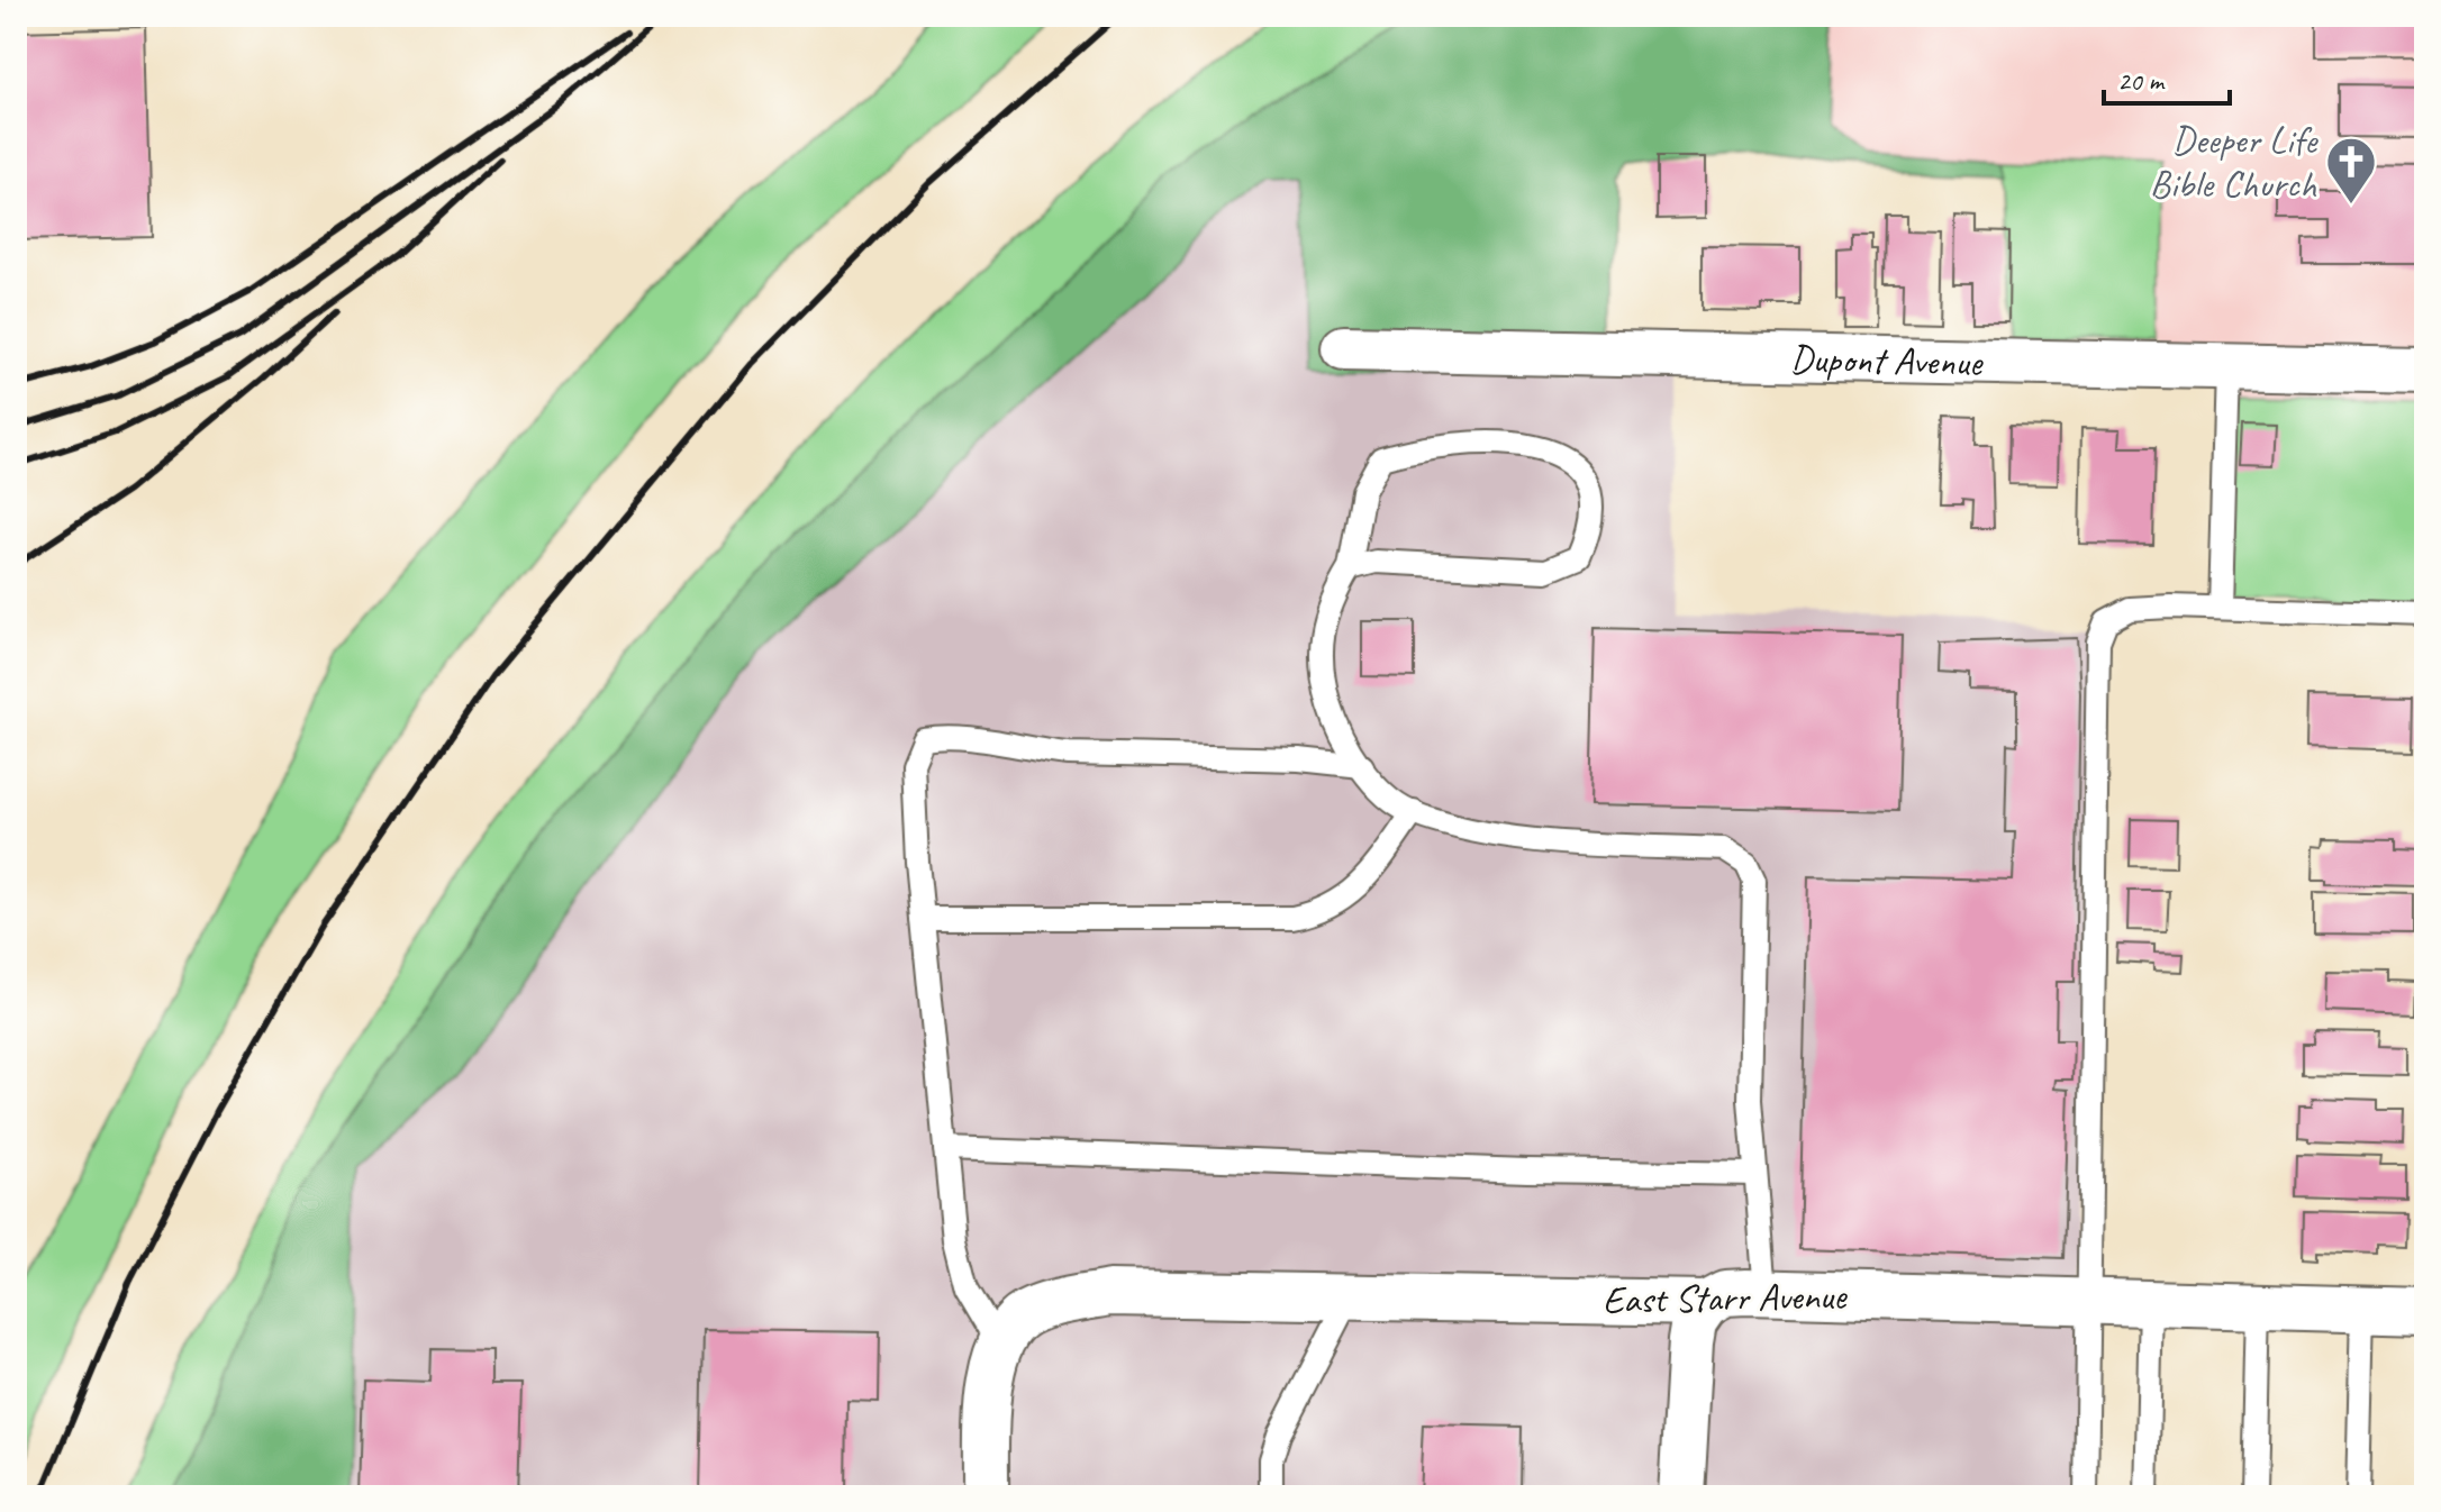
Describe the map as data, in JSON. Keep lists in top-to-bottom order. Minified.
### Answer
{"streets":{"street":["Dupont Avenue","East Starr Avenue"]},"places":{"church":["Deeper Life Bible Church"]},"scale_bar":"20 m"}
